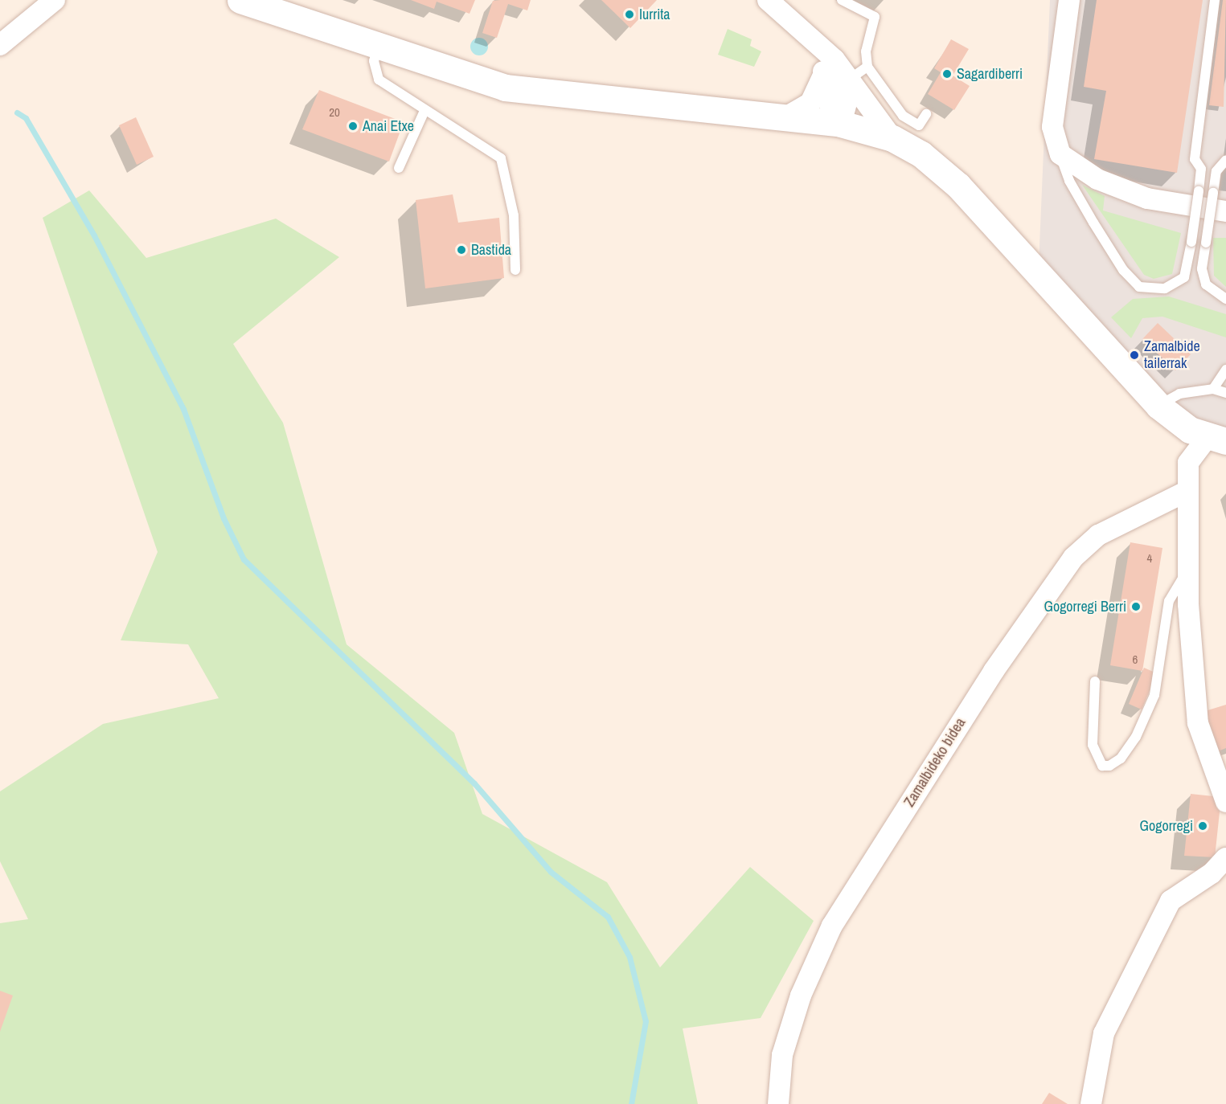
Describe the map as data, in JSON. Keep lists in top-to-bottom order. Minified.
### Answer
{"streets":{"street":["Zamalbideko bidea"]},"places":["Iurrita","Sagardiberri","Anai Etxe","Bastida","Zamalbide tailerrak","Gogorregi Berri","Gogorregi"],"house_numbers":["20","4","6"]}
